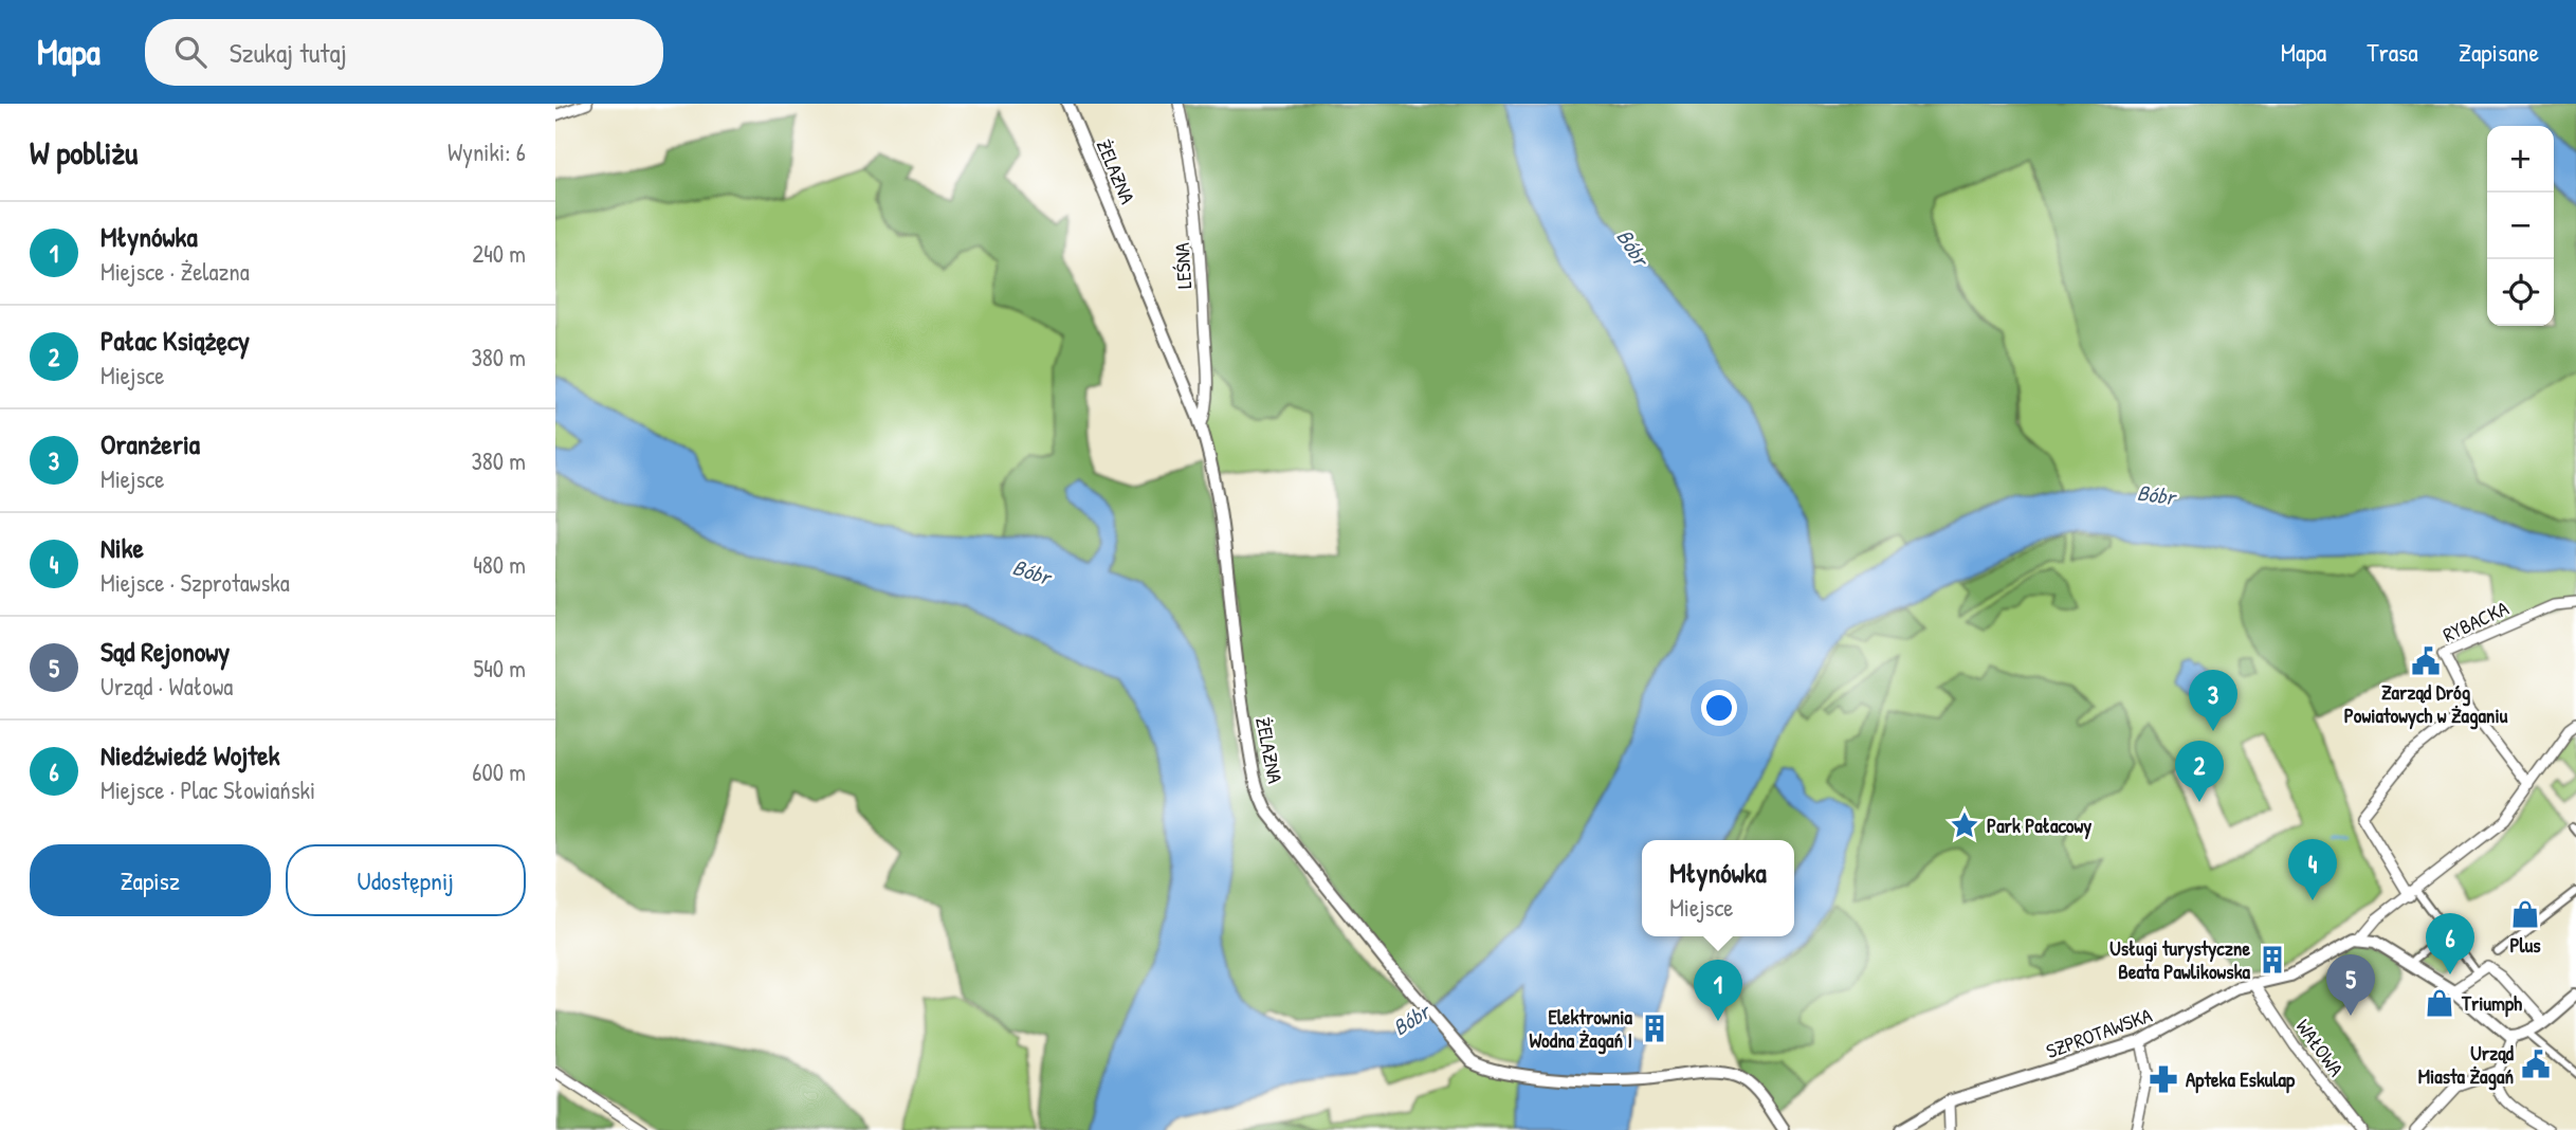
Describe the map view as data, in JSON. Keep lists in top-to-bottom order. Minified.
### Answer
{"streets":{"street":["ŻELAZNA","LEŚNA","RYBACKA","SZPROTAWSKA","WAŁOWA"]},"crossings":[["ŻELAZNA","LEŚNA"],["SZPROTAWSKA","WAŁOWA"]],"water":["Bóbr"],"places":{"public building":["Zarząd Dróg Powiatowych w Żaganiu","Urząd Miasta Żagań"],"place":["Park Pałacowy"],"shop":["Plus","Triumph"],"building":["Usługi turystyczne Beata Pawlikowska","Elektrownia Wodna Żagań I"],"pharmacy":["Apteka Eskulap"]},"page":{"header":"Mapa","search":"Szukaj tutaj","nav":["Mapa","Trasa","Zapisane"],"heading":["W pobliżu","Wyniki: 6"],"map_buttons":["+","−"],"list":[{"mark":"1","name":"Młynówka","note":"Miejsce · Żelazna","value":"240 m"},{"mark":"2","name":"Pałac Książęcy","note":"Miejsce","value":"380 m"},{"mark":"3","name":"Oranżeria","note":"Miejsce","value":"380 m"},{"mark":"4","name":"Nike","note":"Miejsce · Szprotawska","value":"480 m"},{"mark":"5","name":"Sąd Rejonowy","note":"Urząd · Wałowa","value":"540 m"},{"mark":"6","name":"Niedźwiedź Wojtek","note":"Miejsce · Plac Słowiański","value":"600 m"}],"pins":["3","2","4","6","5","1"],"buttons":["Zapisz","Udostępnij"],"popup":["Młynówka","Miejsce"]}}
